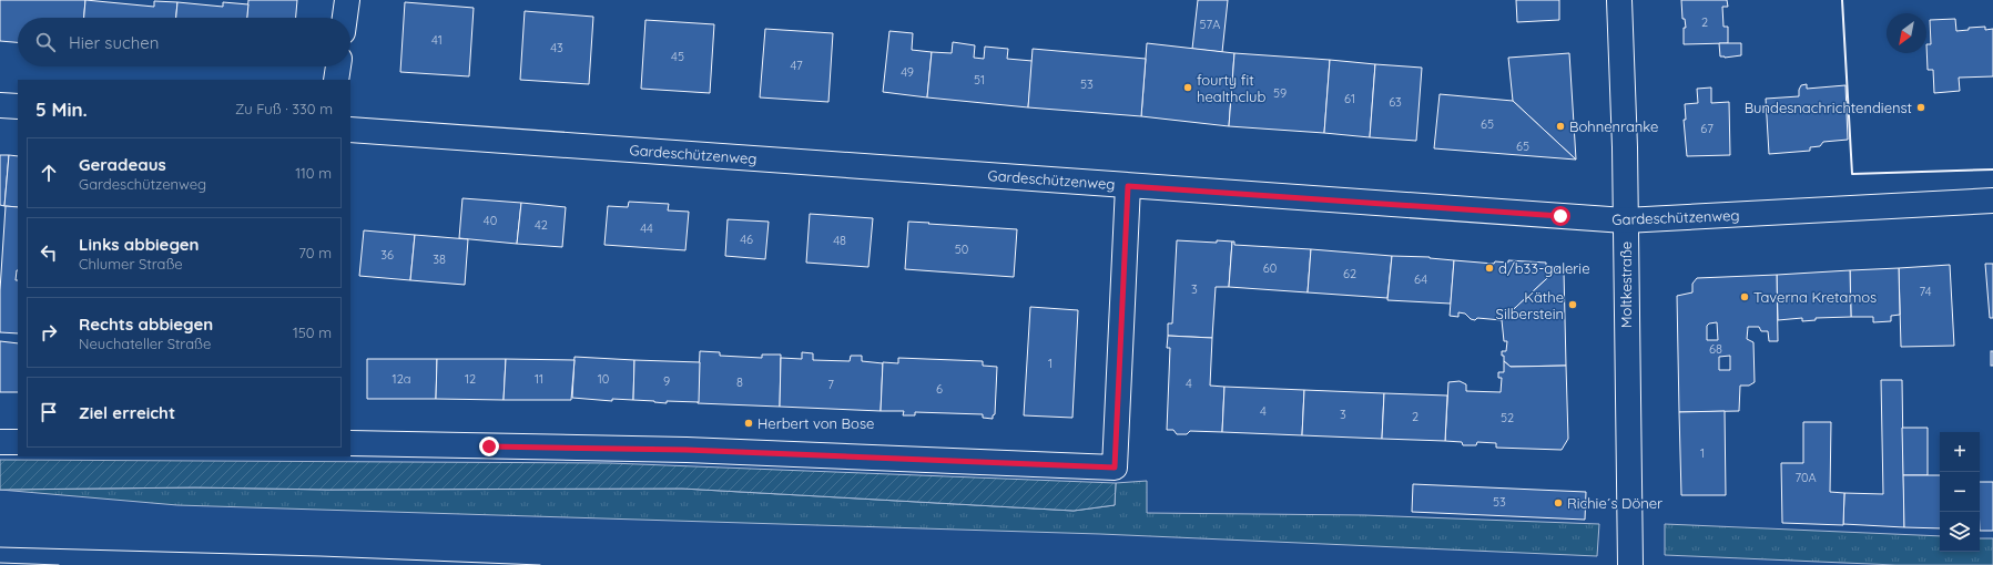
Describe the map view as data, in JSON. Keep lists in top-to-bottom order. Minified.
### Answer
{"streets":{"street":["Gardeschützenweg","Moltkestraße"]},"crossings":[["Gardeschützenweg","Moltkestraße"]],"places":["fourty fit healthclub","Bundesnachrichtendienst","Bohnenranke","d/b33-galerie","Taverna Kretamos","Käthe Silberstein","Herbert von Bose","Richie´s Döner"],"house_numbers":["2","57A","41","43","45","47","49","51","53","59","61","63","65","67","65","40","42","44","46","48","50","36","38","60","62","64","3","74","68","1","12a","12","11","10","9","8","4","7","6","4","3","2","52","1","70A","53"],"north":"bottom left","page":{"search":"Hier suchen","heading":["5 Min.","Zu Fuß · 330 m"],"list":[["Geradeaus","Gardeschützenweg","110 m"],["Links abbiegen","Chlumer Straße","70 m"],["Rechts abbiegen","Neuchateller Straße","150 m"],"Ziel erreicht"],"map_buttons":["+","−"]}}
